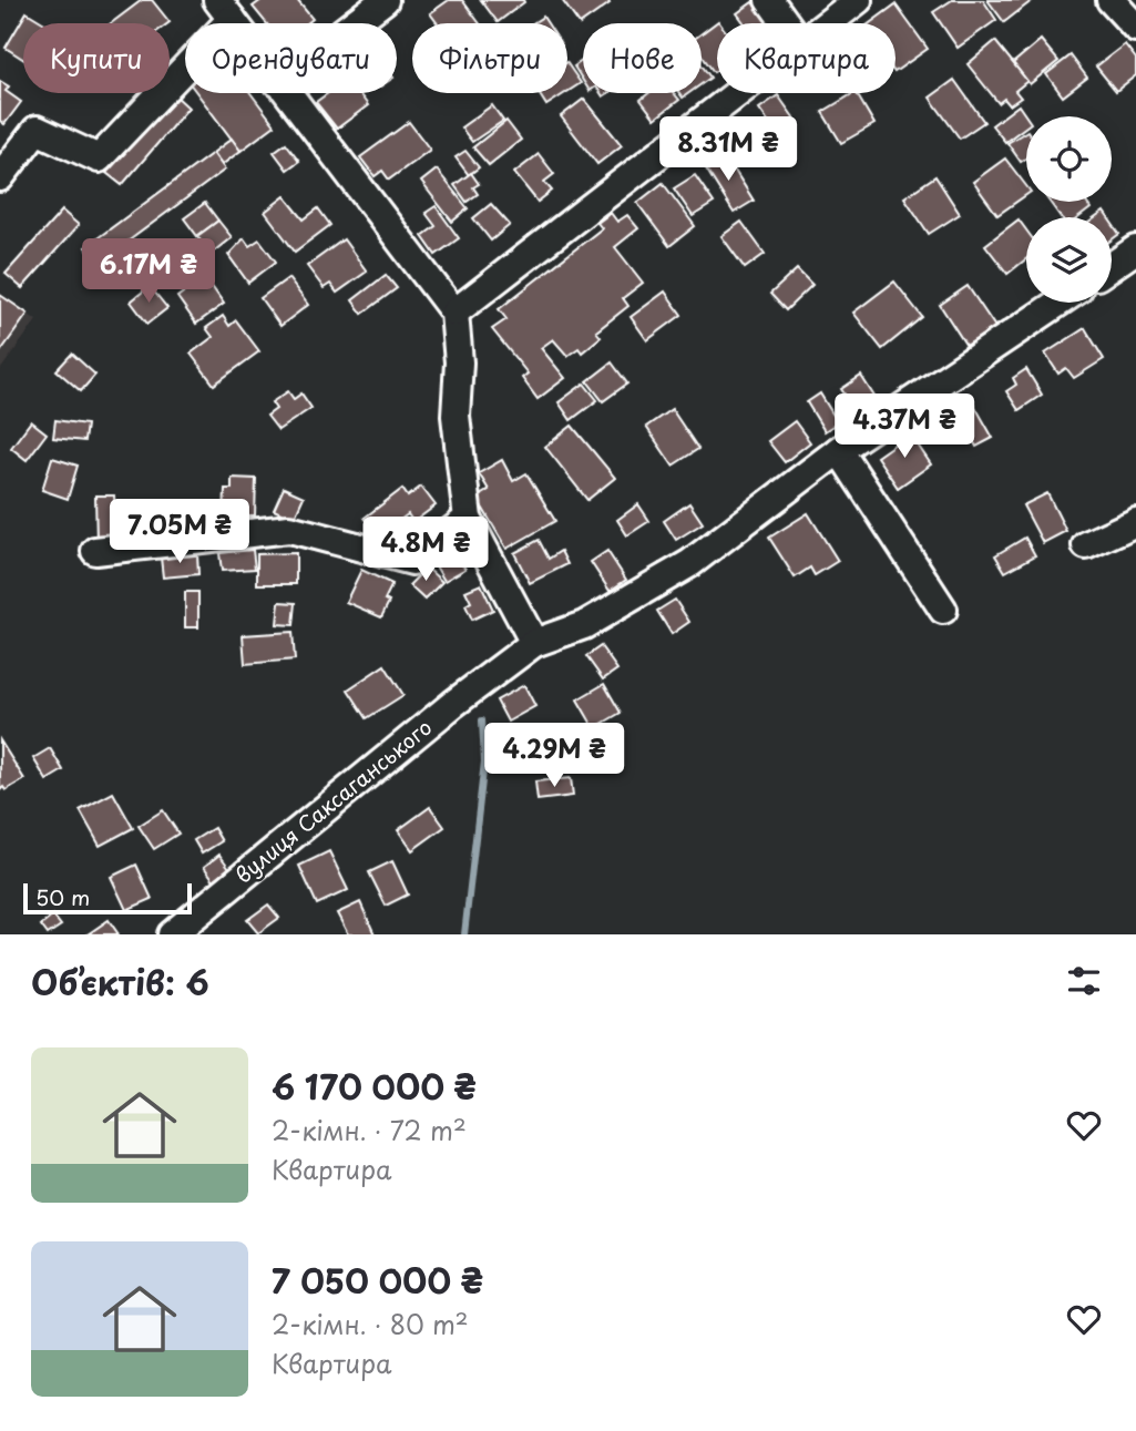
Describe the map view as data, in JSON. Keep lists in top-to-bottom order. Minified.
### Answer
{"streets":{"street":["вулиця Саксаганського"]},"scale_bar":"50 m","page":{"chip":["Купити","Орендувати","Фільтри","Нове","Квартира"],"price":["8.31M ₴","6.17M ₴","4.37M ₴","7.05M ₴","4.8M ₴","4.29M ₴"],"scale":"50 m","heading":"Об’єктів: 6","list":[{"name":"6 170 000 ₴","note":"2-кімн. · 72 m² · Квартира"},{"name":"7 050 000 ₴","note":"2-кімн. · 80 m² · Квартира"}]}}
